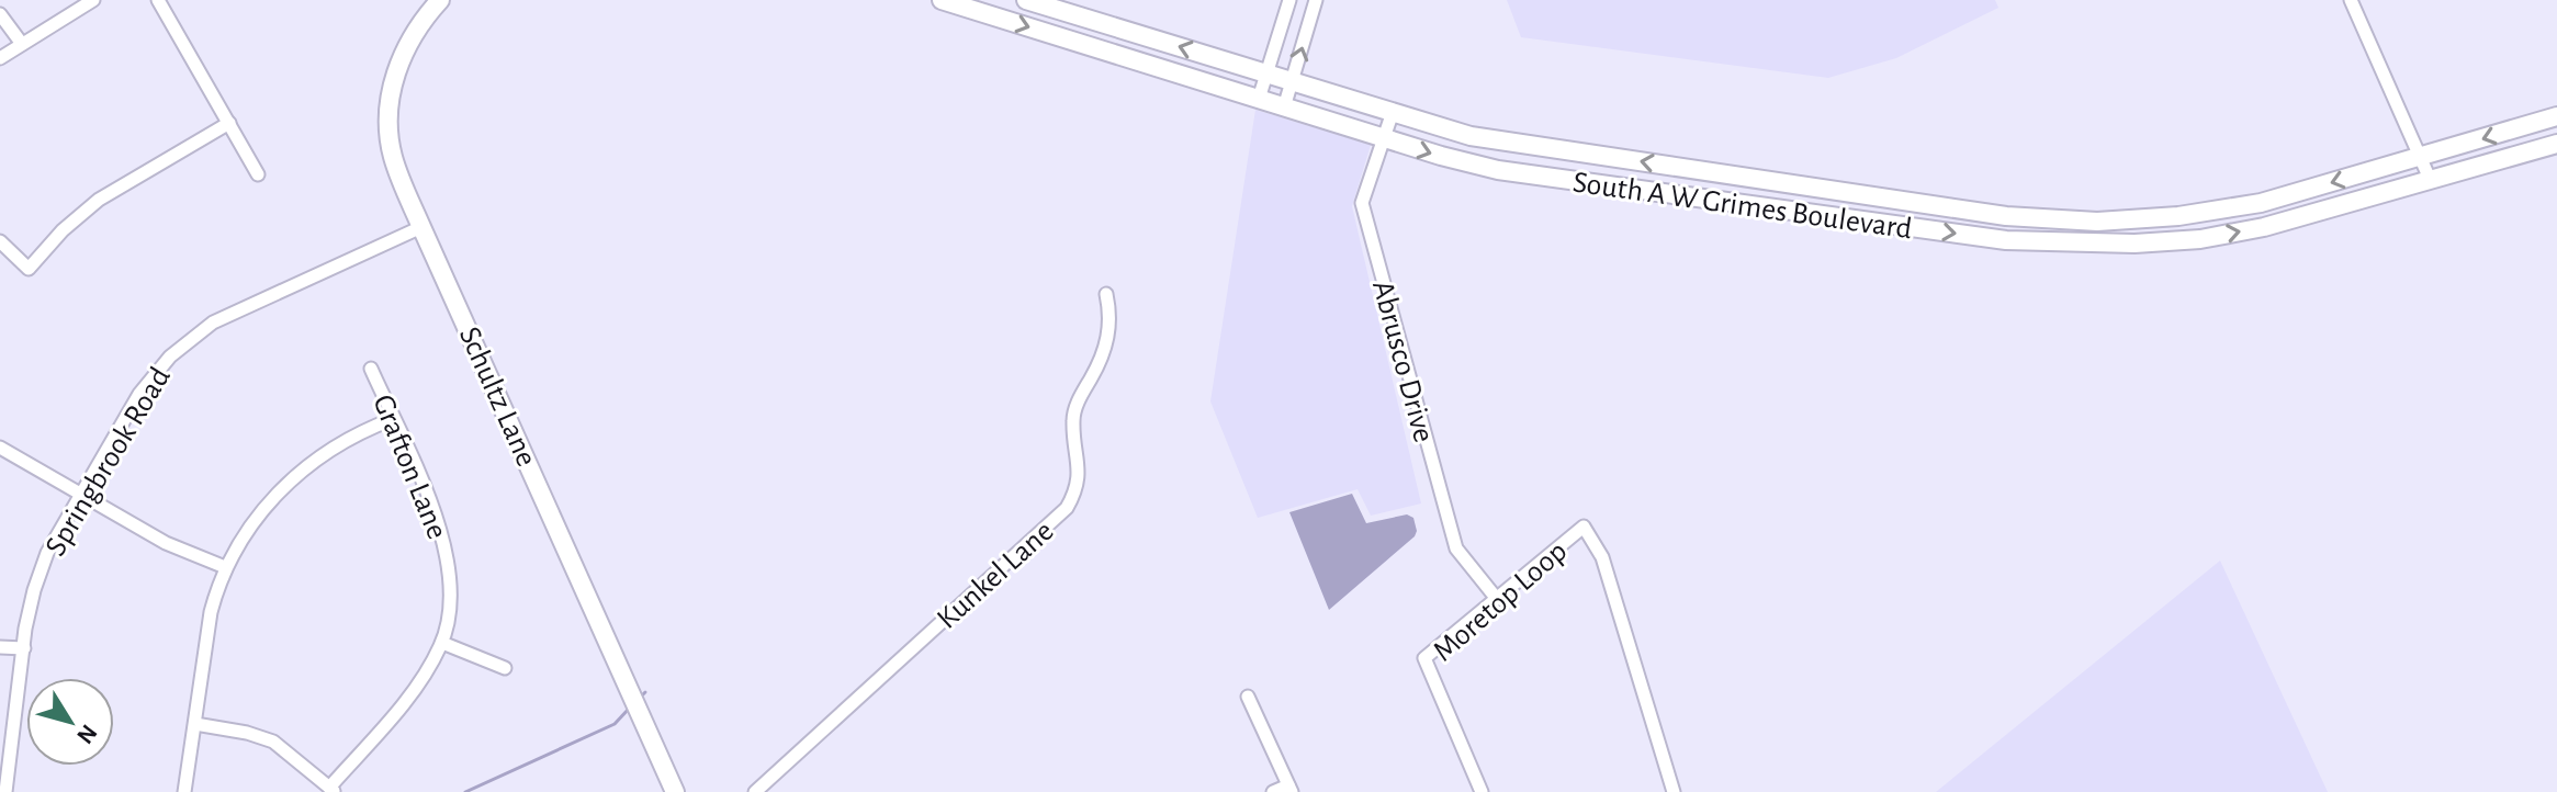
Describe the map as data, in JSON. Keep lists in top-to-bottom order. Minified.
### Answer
{"streets":{"main road":["South A W Grimes Boulevard","Schultz Lane"],"street":["Abrusco Drive","Springbrook Road","Grafton Lane","Kunkel Lane","Moretop Loop"]},"crossings":[["South A W Grimes Boulevard","Abrusco Drive"],["Abrusco Drive","Moretop Loop"],["Schultz Lane","Springbrook Road"]],"north":"bottom right"}
